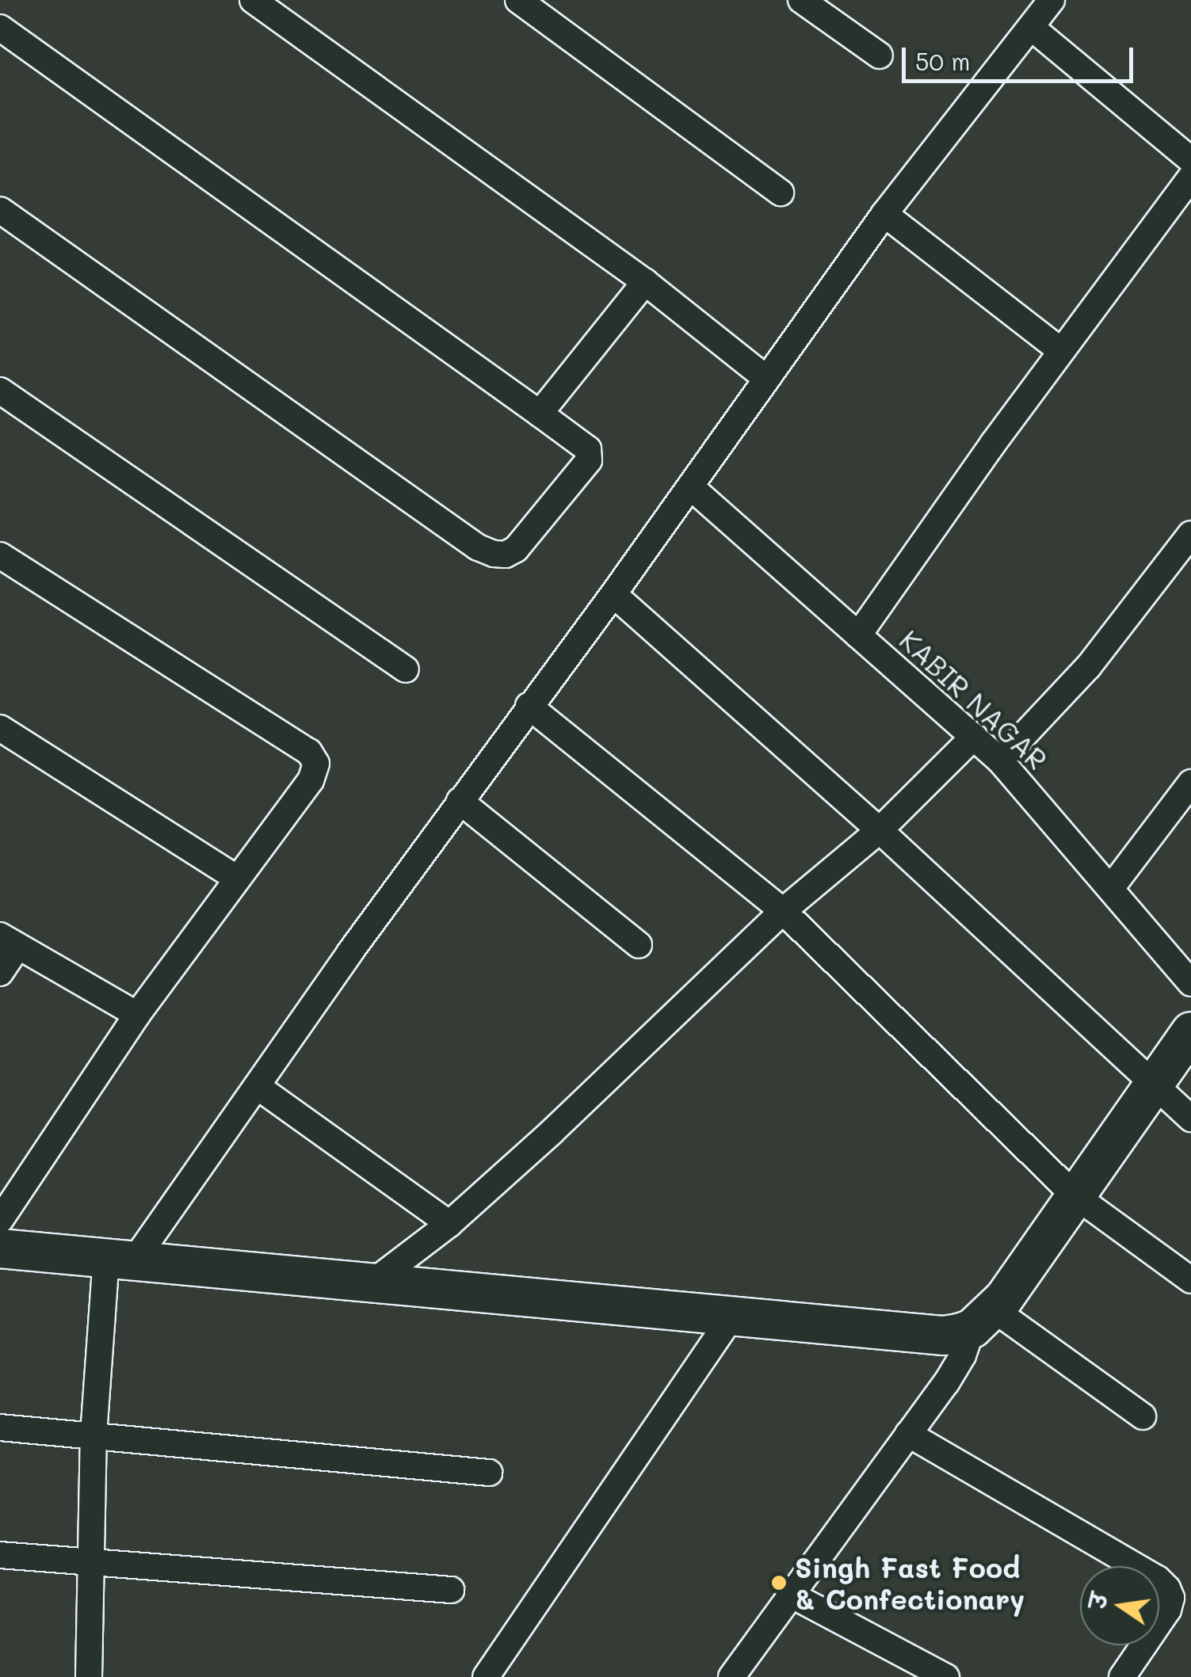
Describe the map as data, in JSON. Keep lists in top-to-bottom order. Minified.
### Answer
{"streets":{"street":["KABIR NAGAR"]},"places":["Singh Fast Food & Confectionary"],"scale_bar":"50 m","north":"left"}
